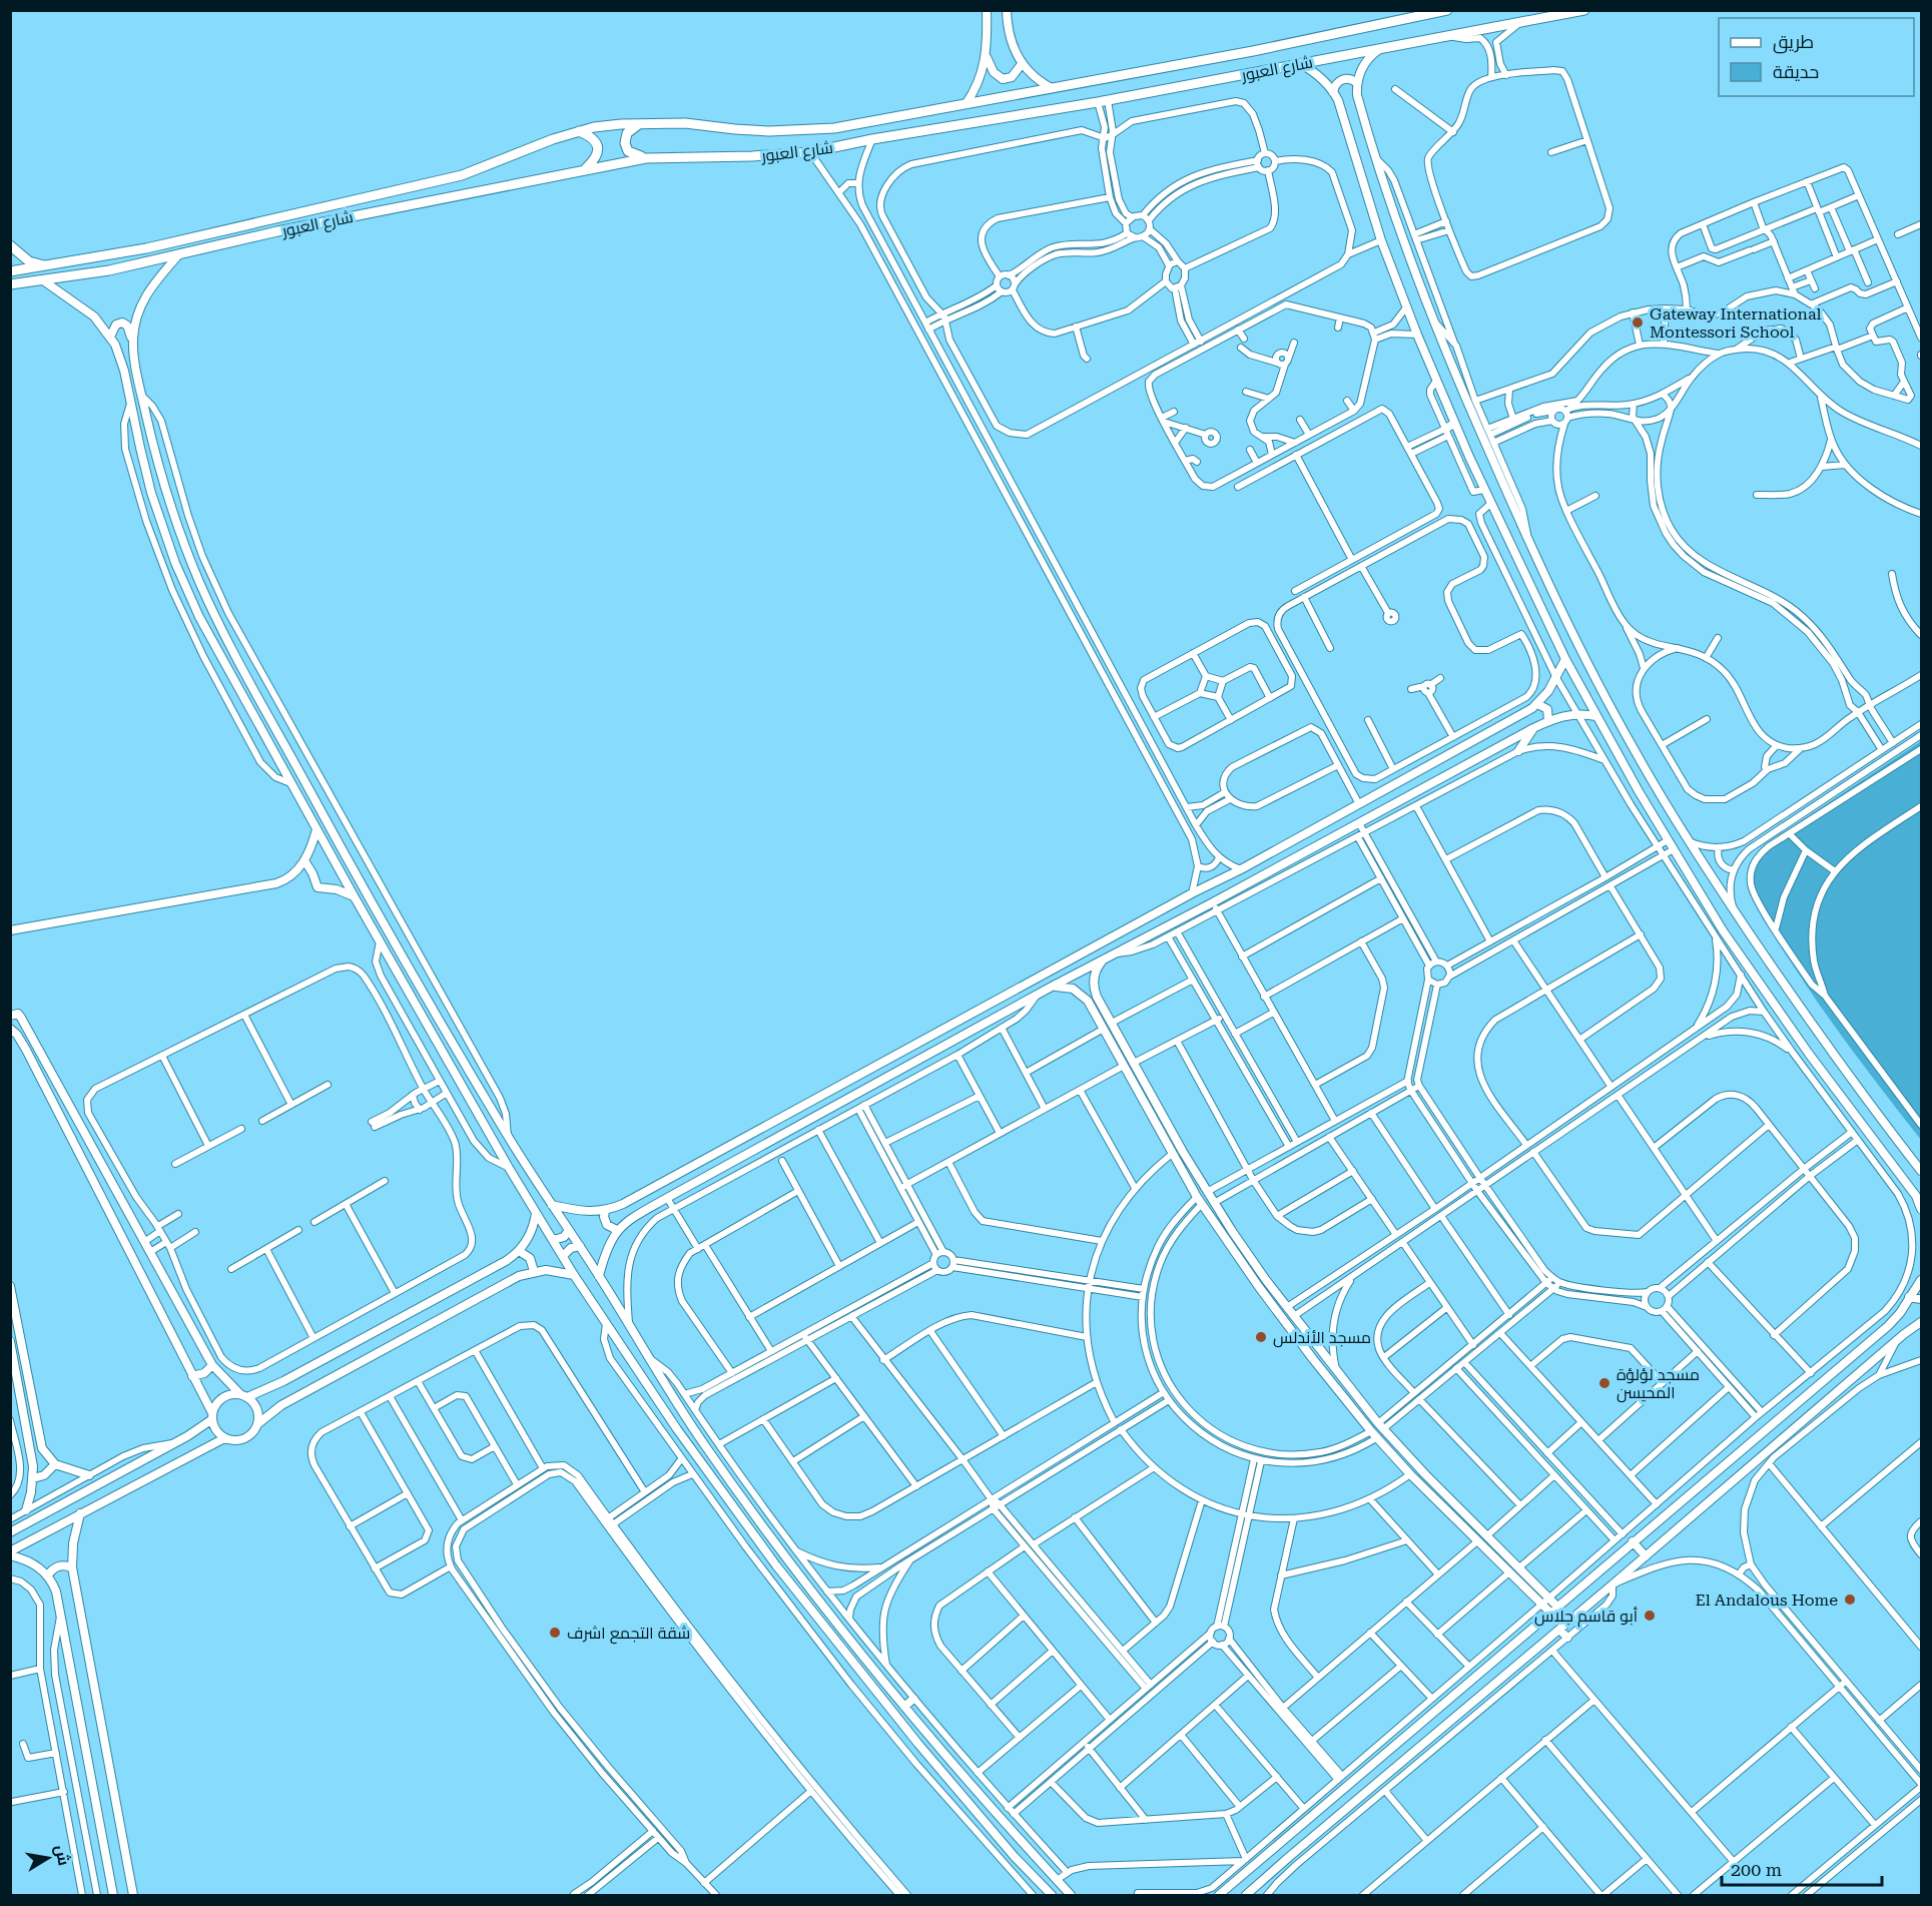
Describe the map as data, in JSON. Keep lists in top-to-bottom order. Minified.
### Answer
{"streets":{"main road":["شارع العبور"]},"places":["Gateway International Montessori School","مسجد الأندلس","مسجد لؤلؤة المحيسن","El Andalous Home","أبو قاسم جلاس","شقة التجمع اشرف"],"legend":["طريق","حديقة"],"scale_bar":"200 m","north":"right"}
